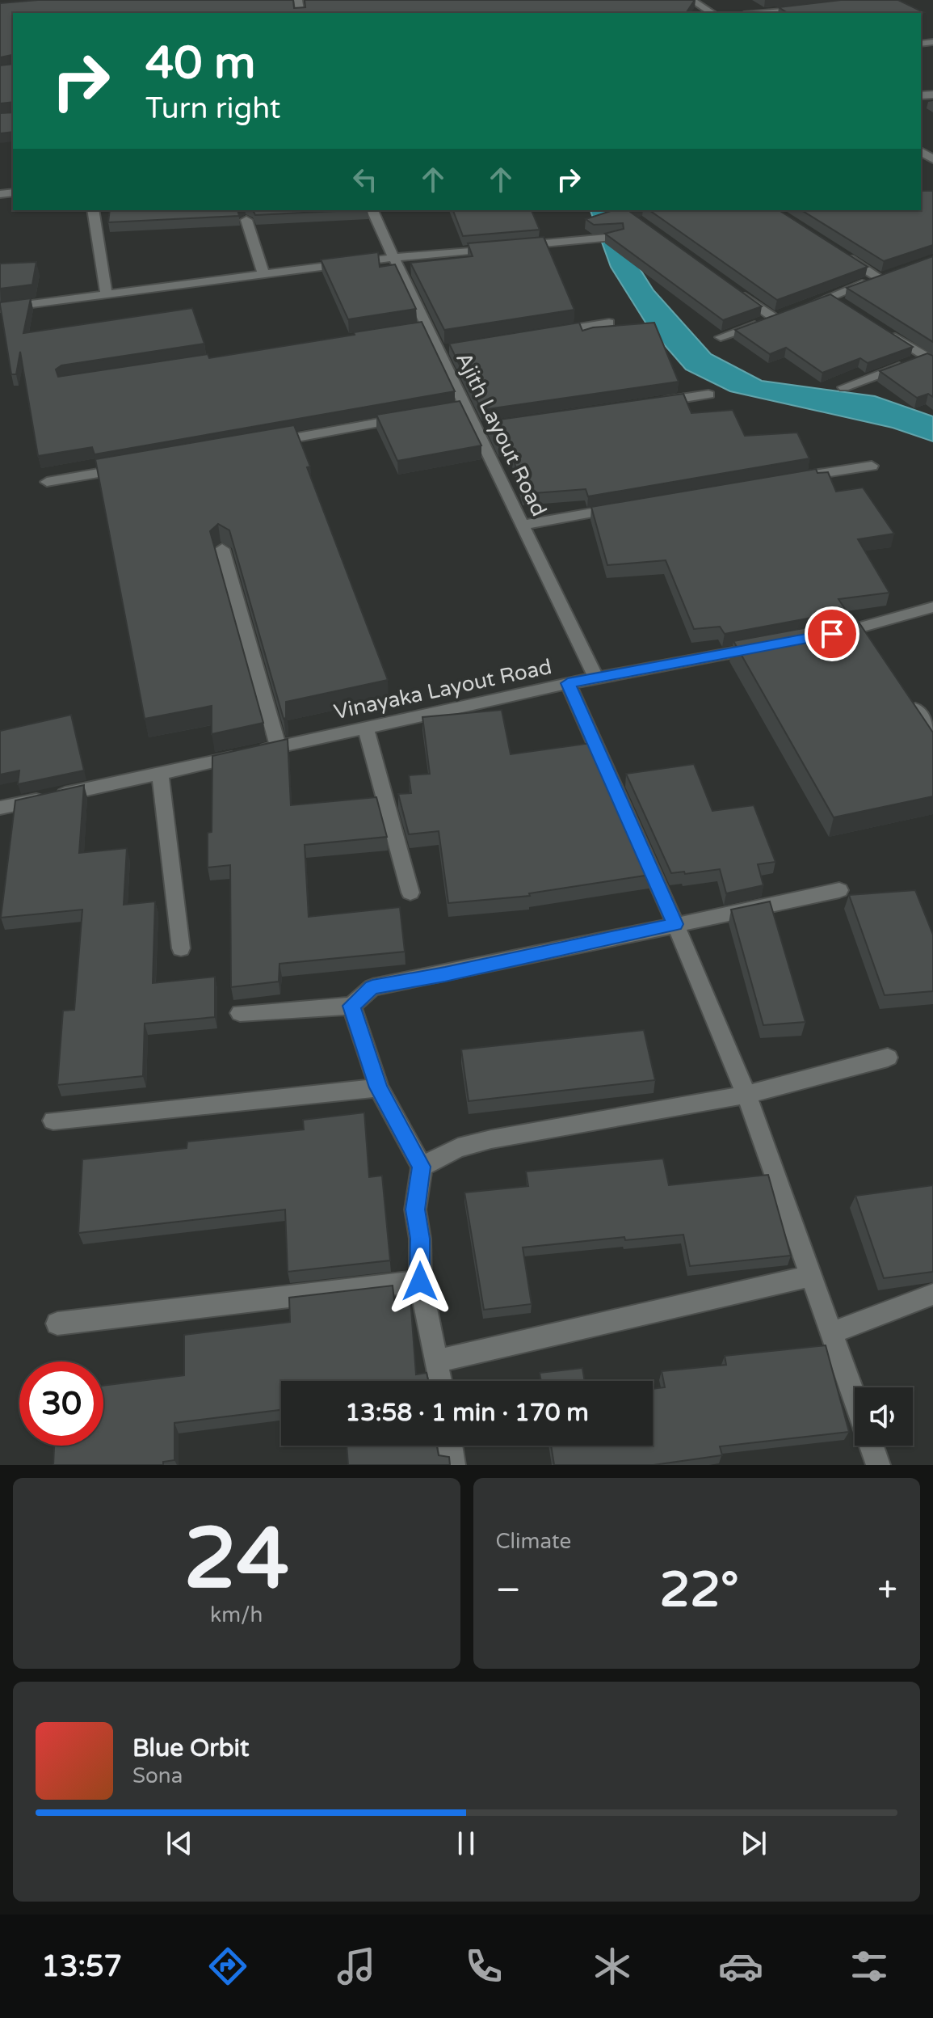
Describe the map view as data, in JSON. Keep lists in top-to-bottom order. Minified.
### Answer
{"streets":{"street":["Ajith Layout Road","Vinayaka Layout Road"]},"crossings":[["Ajith Layout Road","Vinayaka Layout Road"]],"page":{"turn":["40 m","Turn right"],"limit":"30","trip":"13:58 · 1 min · 170 m","tile":[["24","km/h"],"Climate"],"heat":["−","22°","+"],"song":["Blue Orbit","Sona"],"tabs":"13:57"}}
